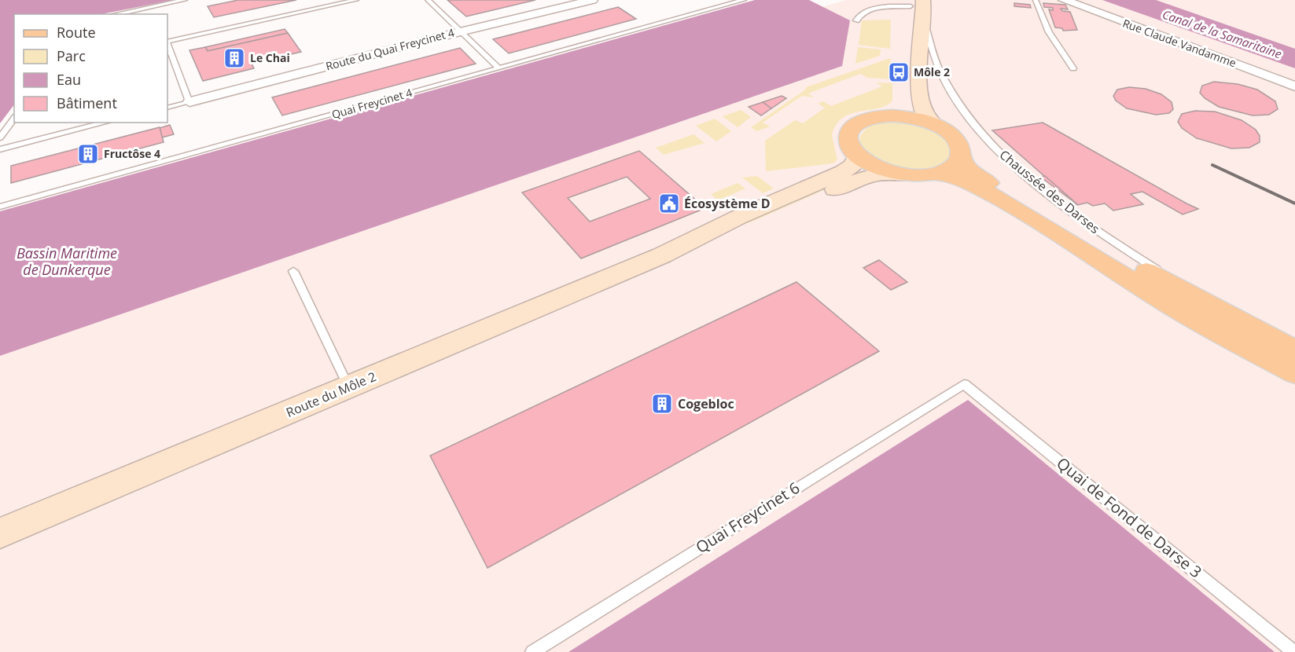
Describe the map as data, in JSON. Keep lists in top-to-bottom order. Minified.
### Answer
{"streets":{"main road":["Chaussée des Darses","Route du Môle 2"],"street":["Rue Claude Vandamme","Route du Quai Freycinet 4"],"lane":["Quai Freycinet 4","Quai Freycinet 6","Quai de Fond de Darse 3"]},"crossings":[["Chaussée des Darses","Route du Môle 2"],["Quai Freycinet 6","Quai de Fond de Darse 3"]],"water":["Canal de la Samaritaine","Bassin Maritime de Dunkerque"],"places":{"building":["Le Chai","Fructôse 4","Cogebloc"],"bus stop":["Môle 2"],"public building":["Écosystème D"]},"legend":["Route","Parc","Eau","Bâtiment"]}
